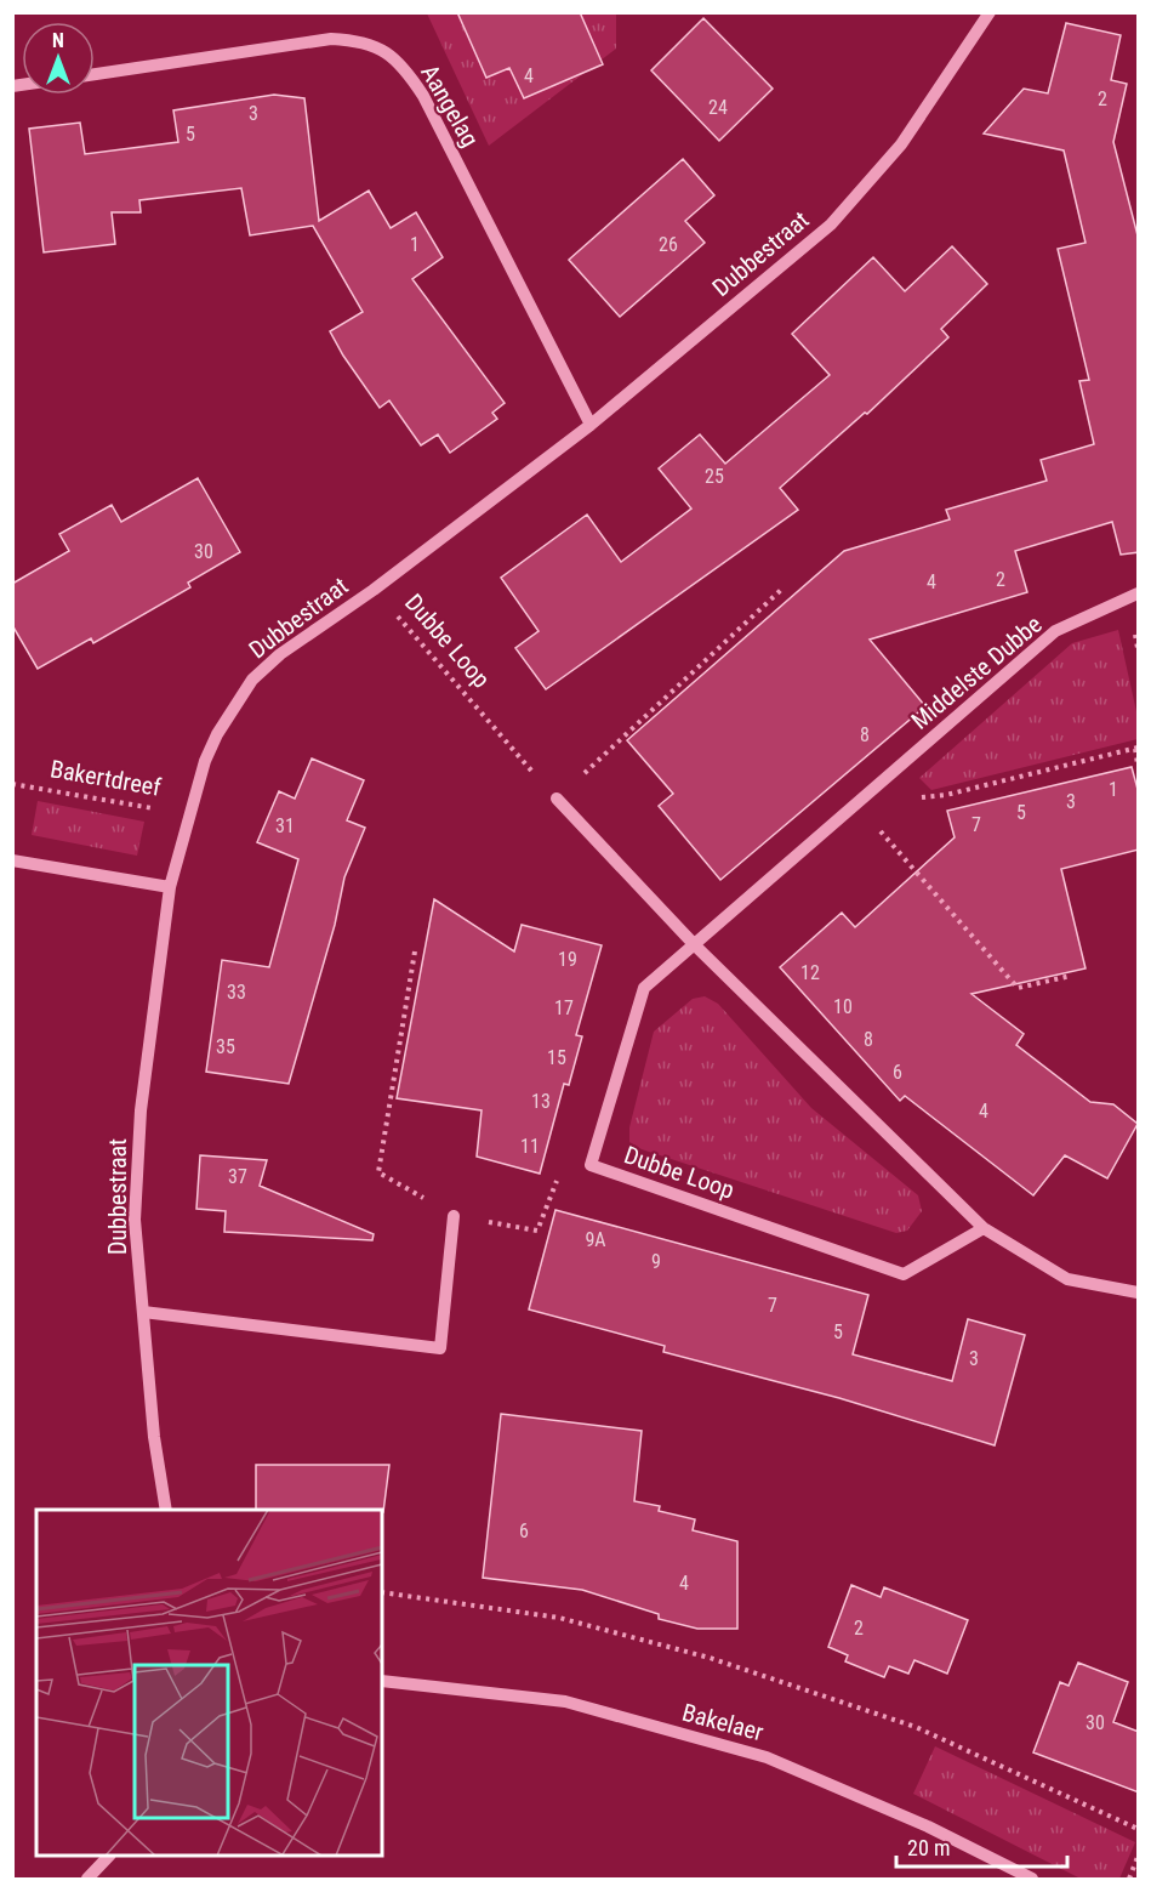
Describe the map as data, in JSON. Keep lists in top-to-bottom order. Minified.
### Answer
{"streets":{"street":["Aangelag","Dubbestraat","Dubbe Loop","Middelste Dubbe","Bakelaer"],"path":["Bakertdreef"]},"crossings":[["Aangelag","Dubbestraat"],["Dubbestraat","Dubbe Loop"],["Dubbestraat","Bakertdreef"],["Dubbe Loop","Middelste Dubbe"]],"house_numbers":["4","2","24","3","5","1","26","25","30","2","4","8","1","3","5","7","31","19","12","33","10","17","8","35","15","6","13","4","11","37","9A","9","7","5","3","6","4","2","30"],"scale_bar":"20 m","north":"top"}
